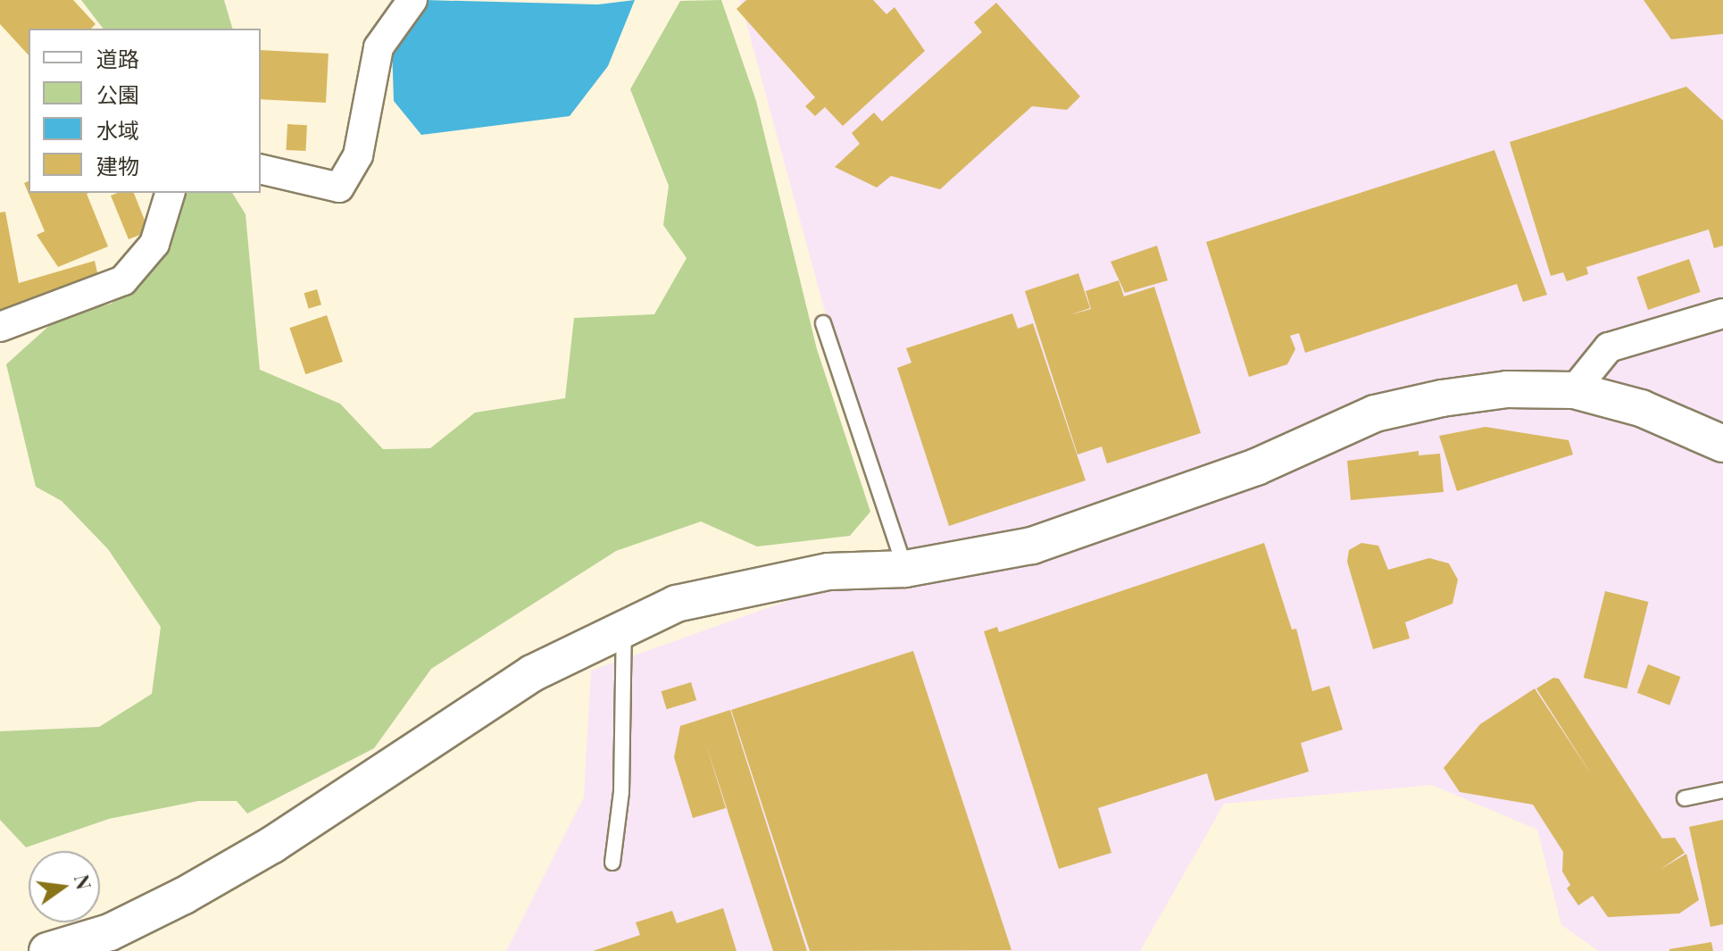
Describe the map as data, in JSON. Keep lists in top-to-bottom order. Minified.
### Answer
{"legend":["道路","公園","水域","建物"],"north":"right"}
